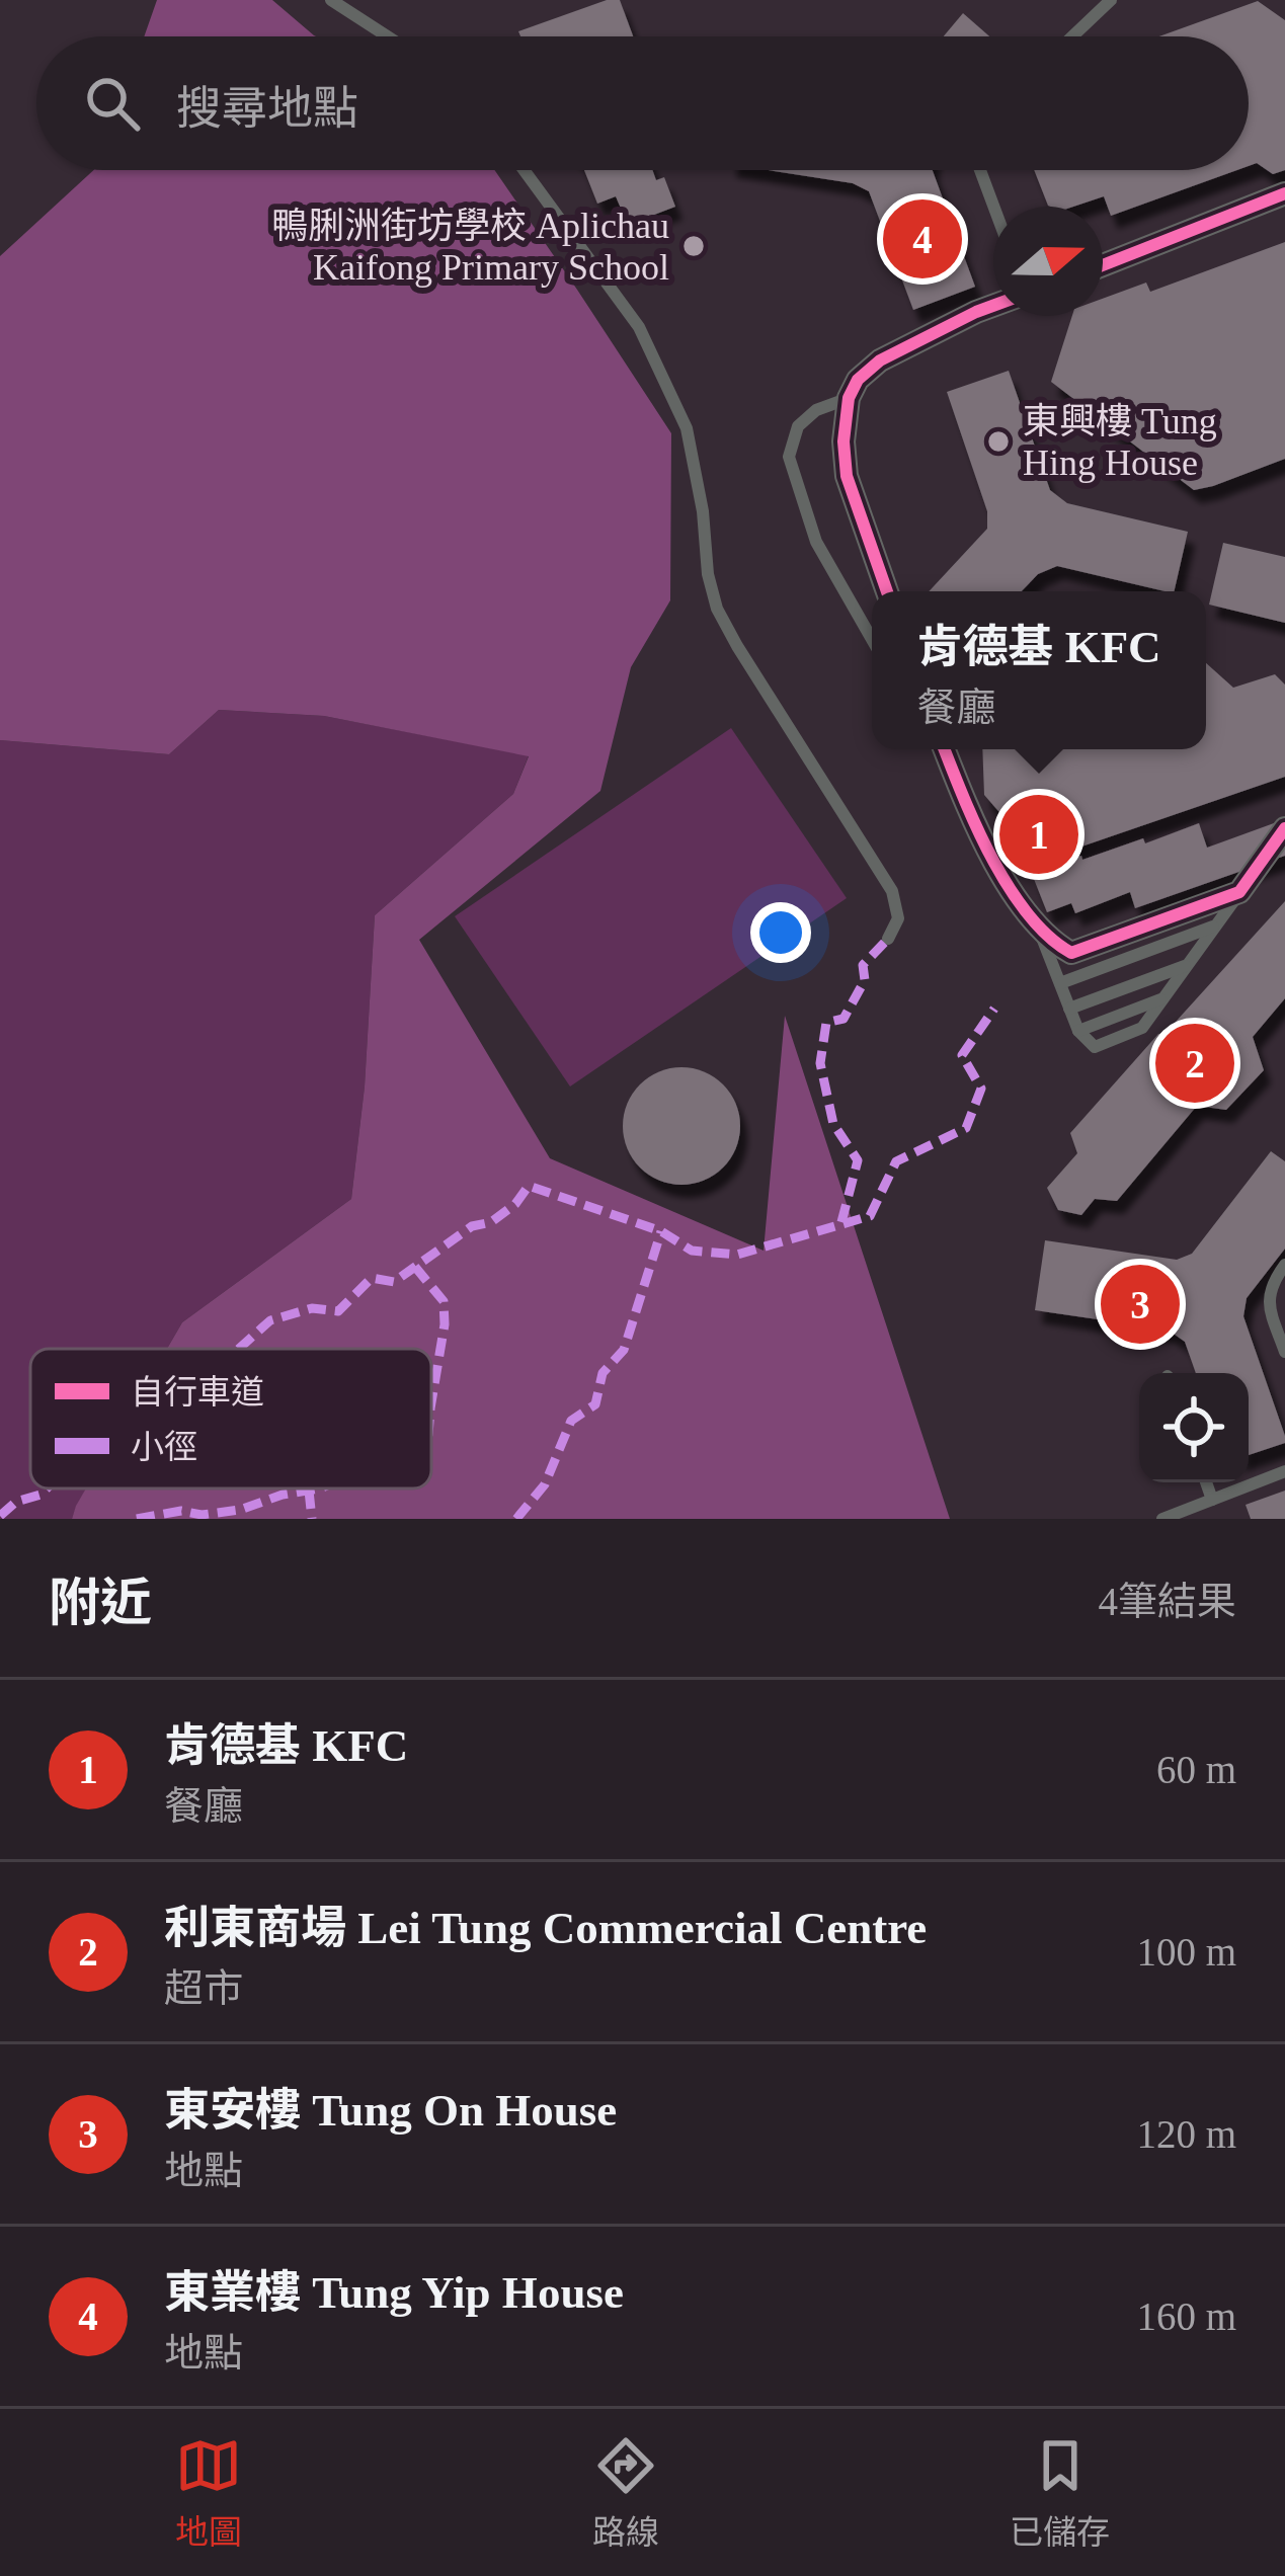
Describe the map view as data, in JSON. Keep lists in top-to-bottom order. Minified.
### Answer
{"places":["鴨脷洲街坊學校 Aplichau Kaifong Primary School","東興樓 Tung Hing House"],"legend":["自行車道","小徑"],"north":"right","page":{"search":"搜尋地點","pins":["4","1","2","3"],"popup":["肯德基 KFC","餐廳"],"heading":["附近","4筆結果"],"list":[{"mark":"1","name":"肯德基 KFC","note":"餐廳","value":"60 m"},{"mark":"2","name":"利東商場 Lei Tung Commercial Centre","note":"超市","value":"100 m"},{"mark":"3","name":"東安樓 Tung On House","note":"地點","value":"120 m"},{"mark":"4","name":"東業樓 Tung Yip House","note":"地點","value":"160 m"}],"nav":["地圖","路線","已儲存"]}}
